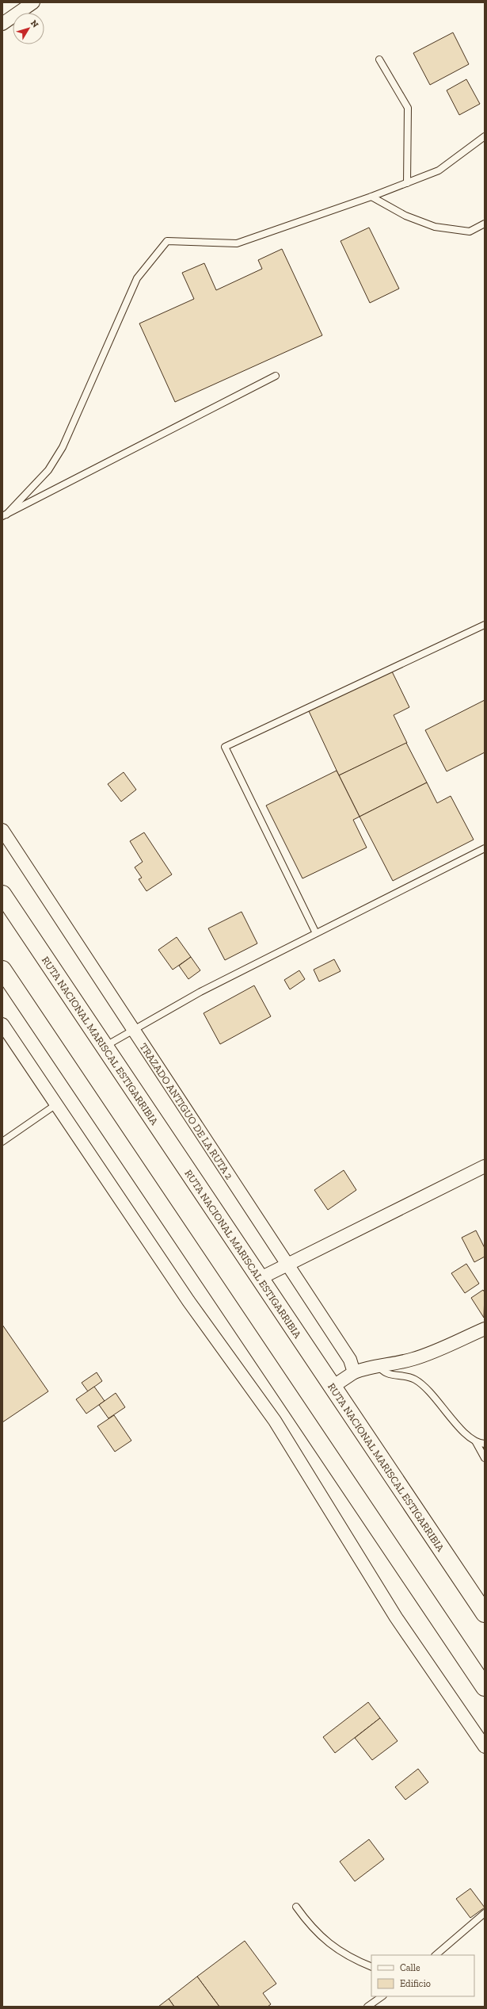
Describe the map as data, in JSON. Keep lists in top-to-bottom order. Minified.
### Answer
{"streets":{"highway":["RUTA NACIONAL MARISCAL ESTIGARRIBIA"],"street":["TRAZADO ANTIGUO DE LA RUTA 2"]},"legend":["Calle","Edificio"],"north":"top right"}
